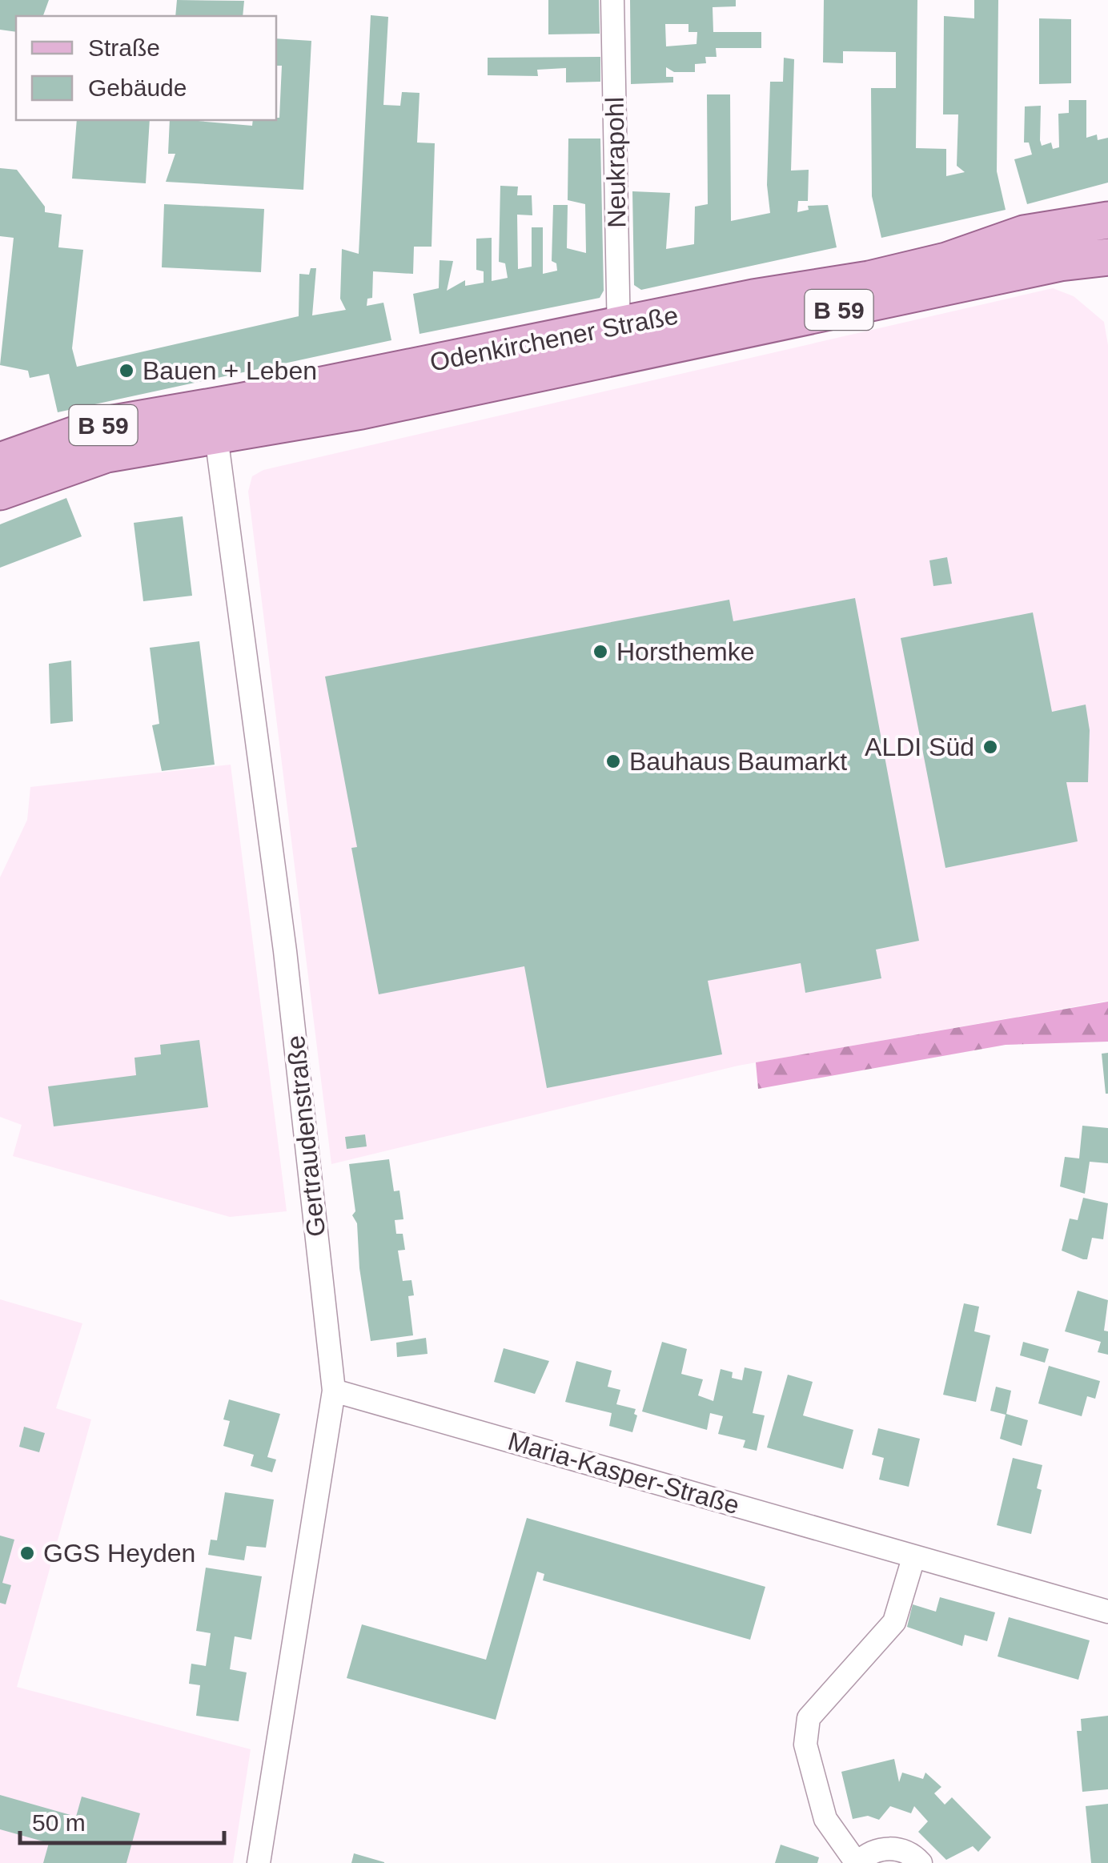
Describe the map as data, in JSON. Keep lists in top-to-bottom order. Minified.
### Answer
{"streets":{"main road":["B 59","Odenkirchener Straße"],"street":["Neukrapohl","Gertraudenstraße","Maria-Kasper-Straße"]},"crossings":[["Neukrapohl","Odenkirchener Straße"],["Odenkirchener Straße","Gertraudenstraße"],["Gertraudenstraße","Maria-Kasper-Straße"]],"places":["Bauen + Leben","Horsthemke","ALDI Süd","Bauhaus Baumarkt","GGS Heyden"],"legend":["Straße","Gebäude"],"scale_bar":"50 m"}
